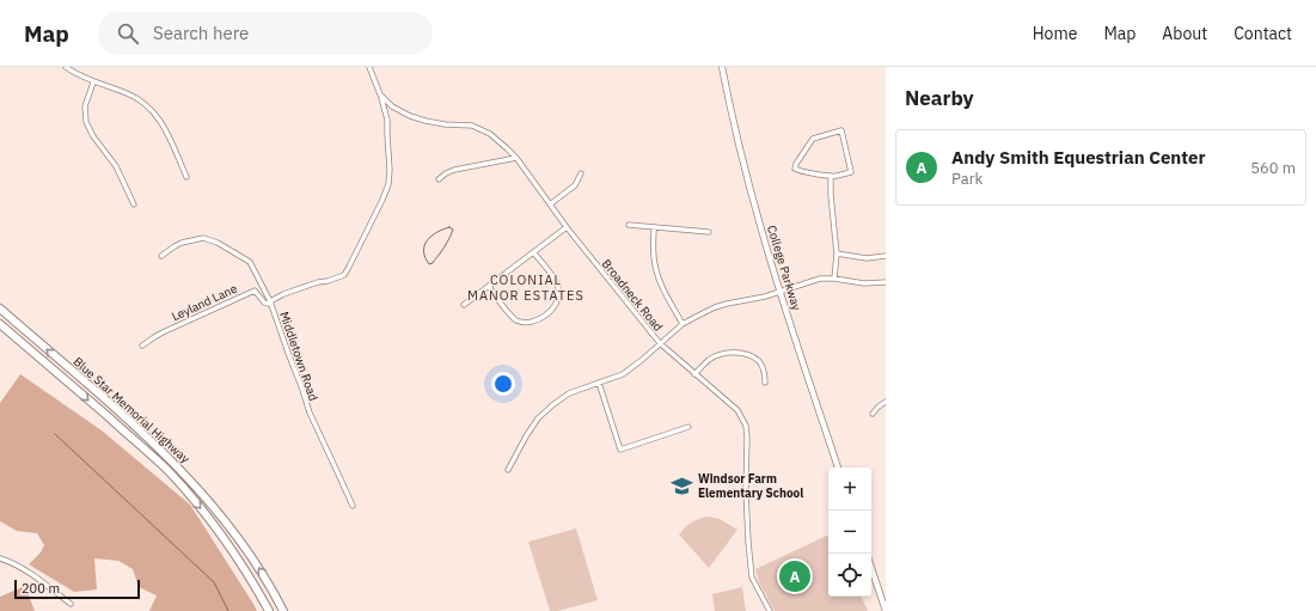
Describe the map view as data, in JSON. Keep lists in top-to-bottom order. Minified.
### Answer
{"streets":{"highway":["Blue Star Memorial Highway"],"main road":["College Parkway"],"street":["Broadneck Road","Leyland Lane","Middletown Road"]},"crossings":[["Broadneck Road","Middletown Road"],["Leyland Lane","Middletown Road"]],"districts":["COLONIAL MANOR ESTATES"],"places":{"school or university":["Windsor Farm Elementary School"]},"scale_bar":"200 m","page":{"header":"Map","search":"Search here","nav":["Home","Map","About","Contact"],"heading":"Nearby","list":[{"mark":"A","name":"Andy Smith Equestrian Center","note":"Park","value":"560 m"}],"map_buttons":["+","−"],"pins":"A","scale":"200 m"}}
